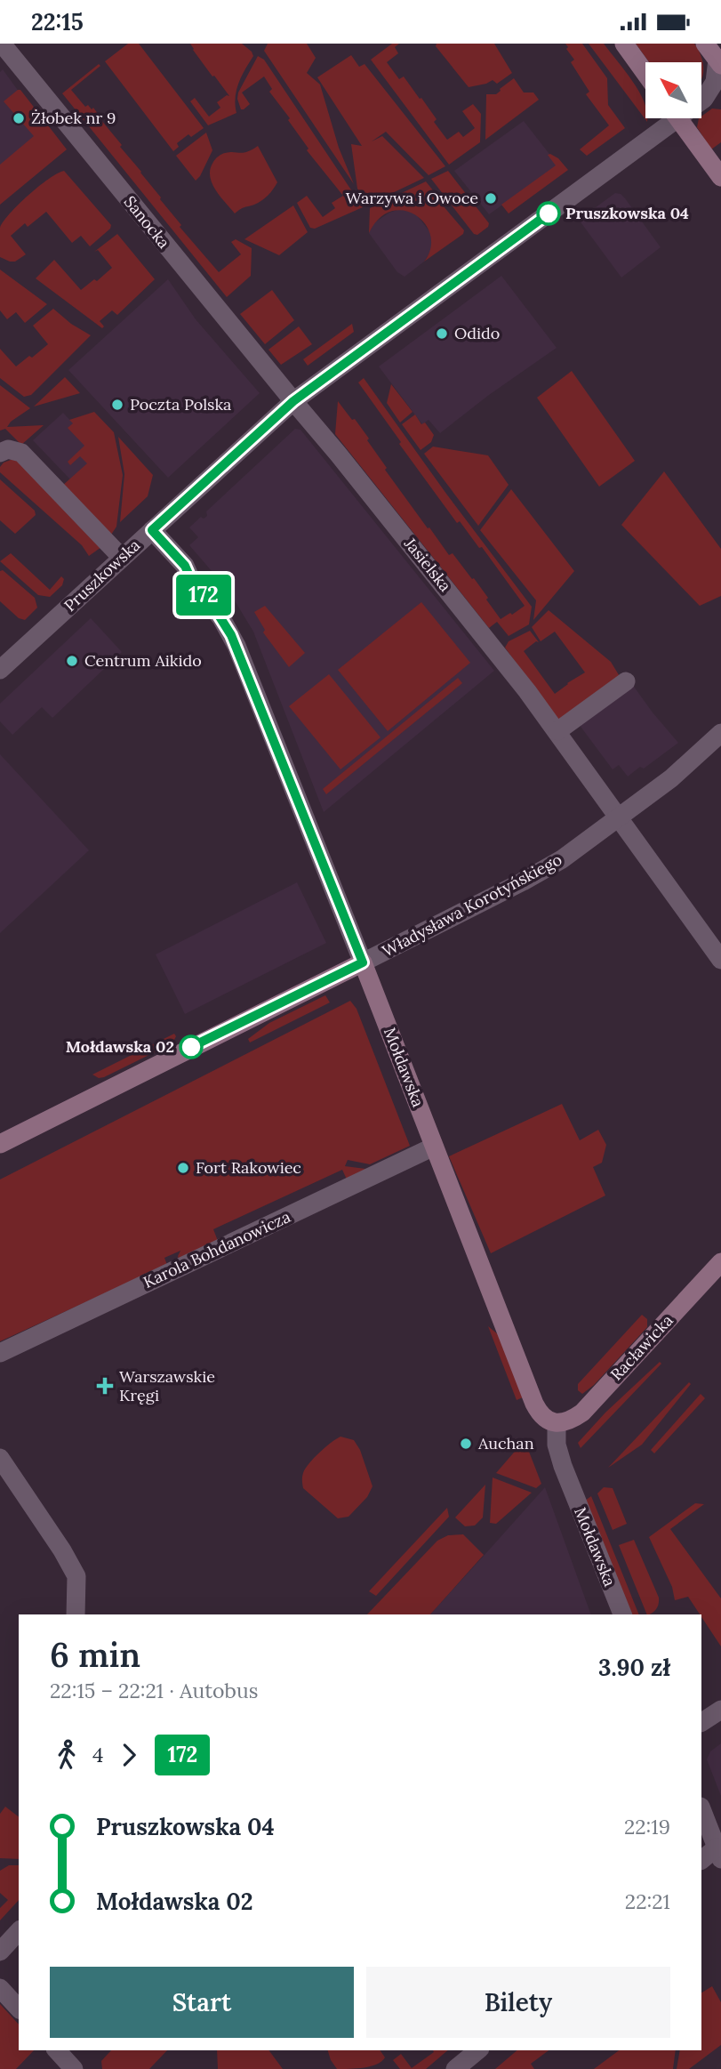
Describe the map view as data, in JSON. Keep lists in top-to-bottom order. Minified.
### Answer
{"streets":{"street":["Sanocka","Jasielska","Pruszkowska","Władysława Korotyńskiego","Mołdawska","Karola Bohdanowicza","Racławicka"]},"crossings":[["Sanocka","Jasielska"],["Sanocka","Pruszkowska"],["Jasielska","Pruszkowska"],["Jasielska","Władysława Korotyńskiego"],["Pruszkowska","Mołdawska"],["Władysława Korotyńskiego","Mołdawska"],["Mołdawska","Karola Bohdanowicza"],["Mołdawska","Racławicka"]],"places":{"other":["Żłobek nr 9","Warzywa i Owoce","Pruszkowska 04","Odido","Poczta Polska","Centrum Aikido","Mołdawska 02","Fort Rakowiec","Auchan"],"health":["Warszawskie Kręgi"]},"lines":["bus line 172"],"north":"top left","page":{"status":"22:15","on_map":"172","heading":["6 min","22:15 – 22:21 · Autobus","3.90 zł"],"legs":["4","172"],"list":[{"name":"Pruszkowska 04","value":"22:19"},{"name":"Mołdawska 02","value":"22:21"}],"buttons":["Start","Bilety"]}}
